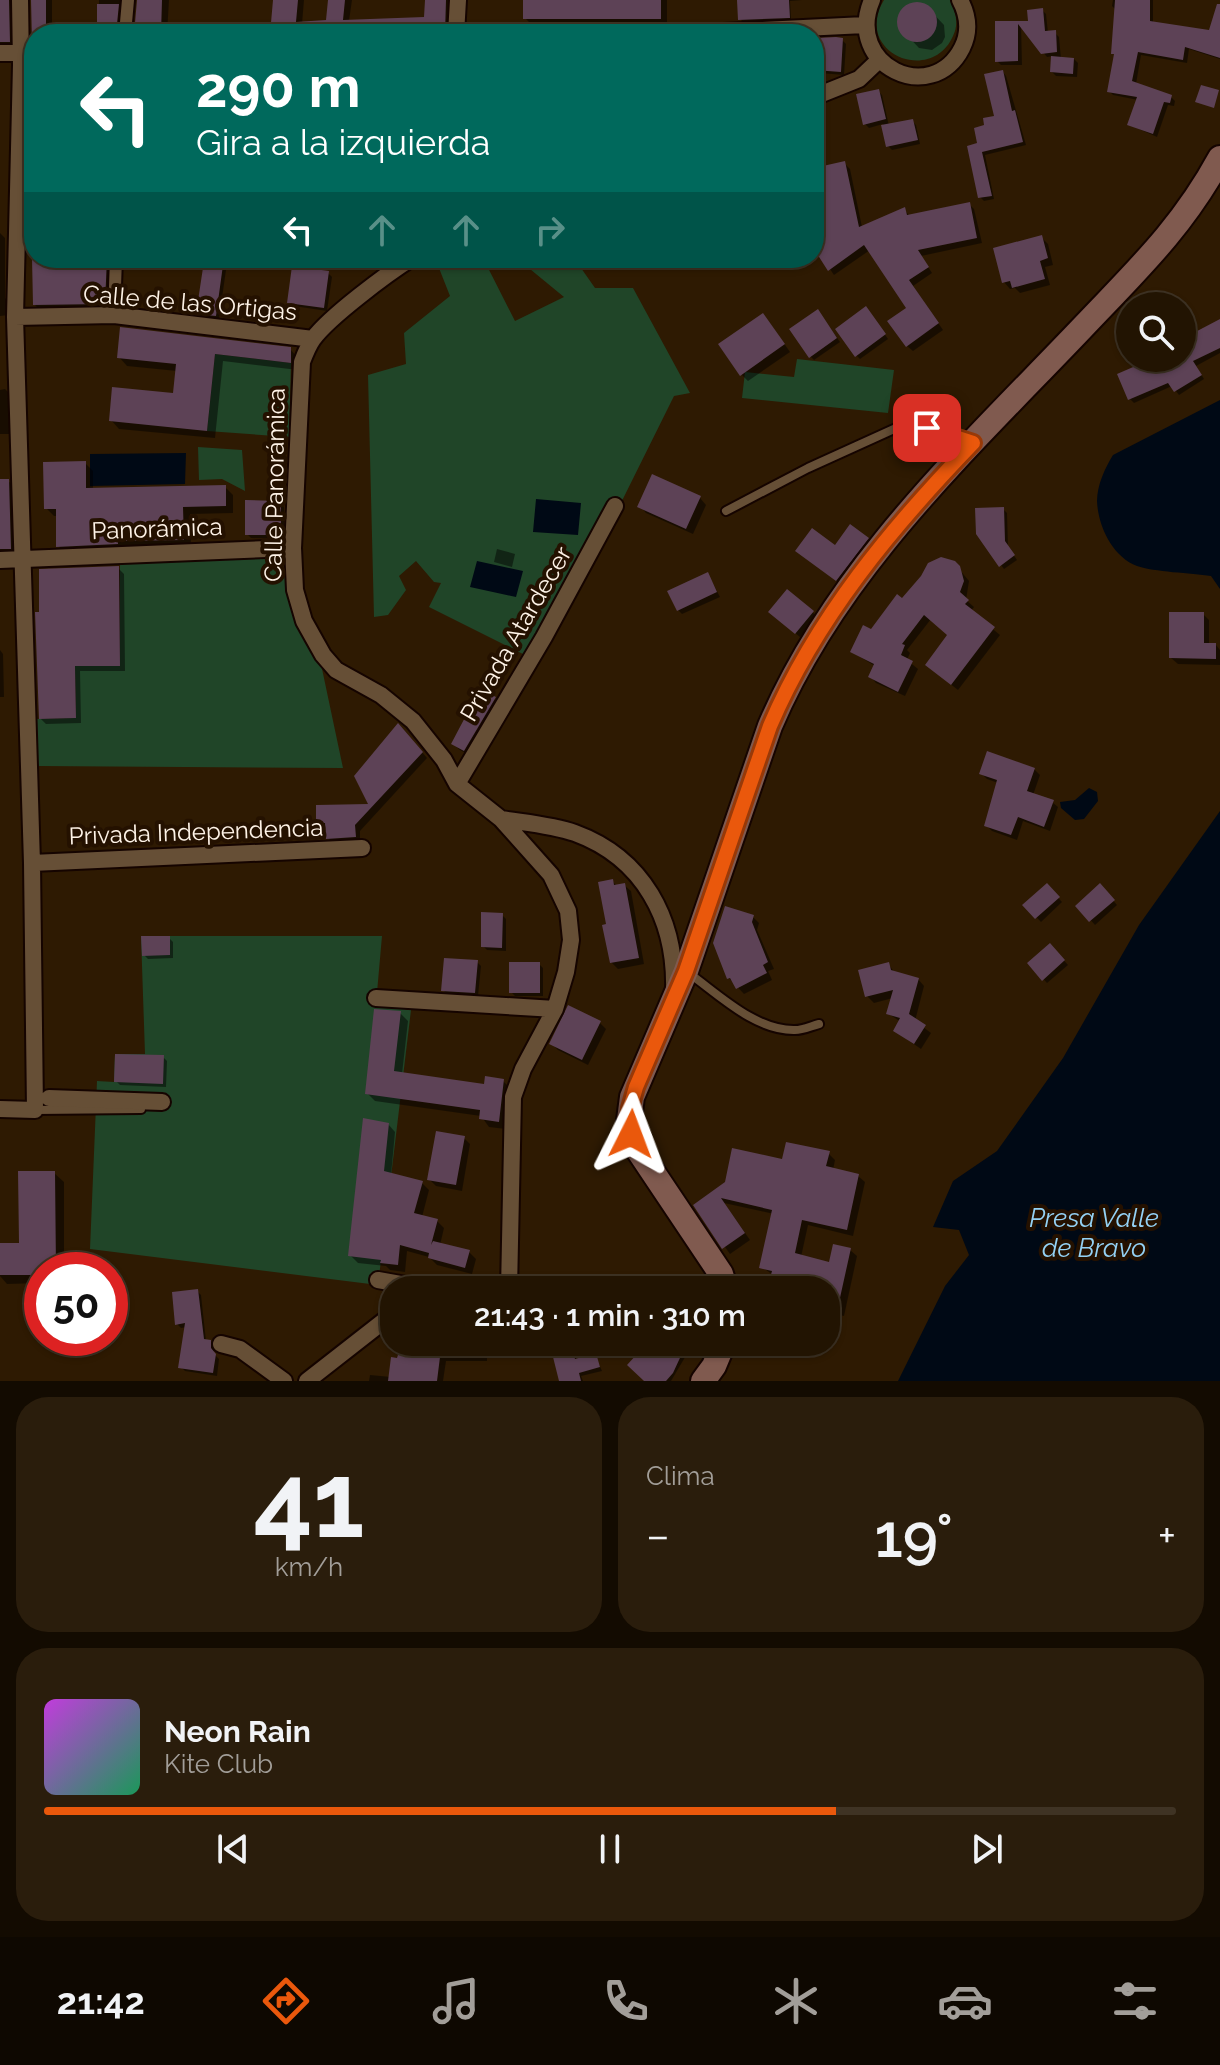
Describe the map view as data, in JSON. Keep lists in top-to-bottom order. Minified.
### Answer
{"streets":{"street":["Calle de las Ortigas","Calle Panorámica","Panorámica","Privada Atardecer","Privada Independencia"]},"crossings":[["Calle de las Ortigas","Calle Panorámica"],["Calle Panorámica","Panorámica"],["Calle Panorámica","Privada Atardecer"]],"water":["Presa Valle de Bravo"],"page":{"turn":["290 m","Gira a la izquierda"],"limit":"50","trip":"21:43 · 1 min · 310 m","tile":[["41","km/h"],"Clima"],"heat":["−","19°","+"],"song":["Neon Rain","Kite Club"],"tabs":"21:42"}}
